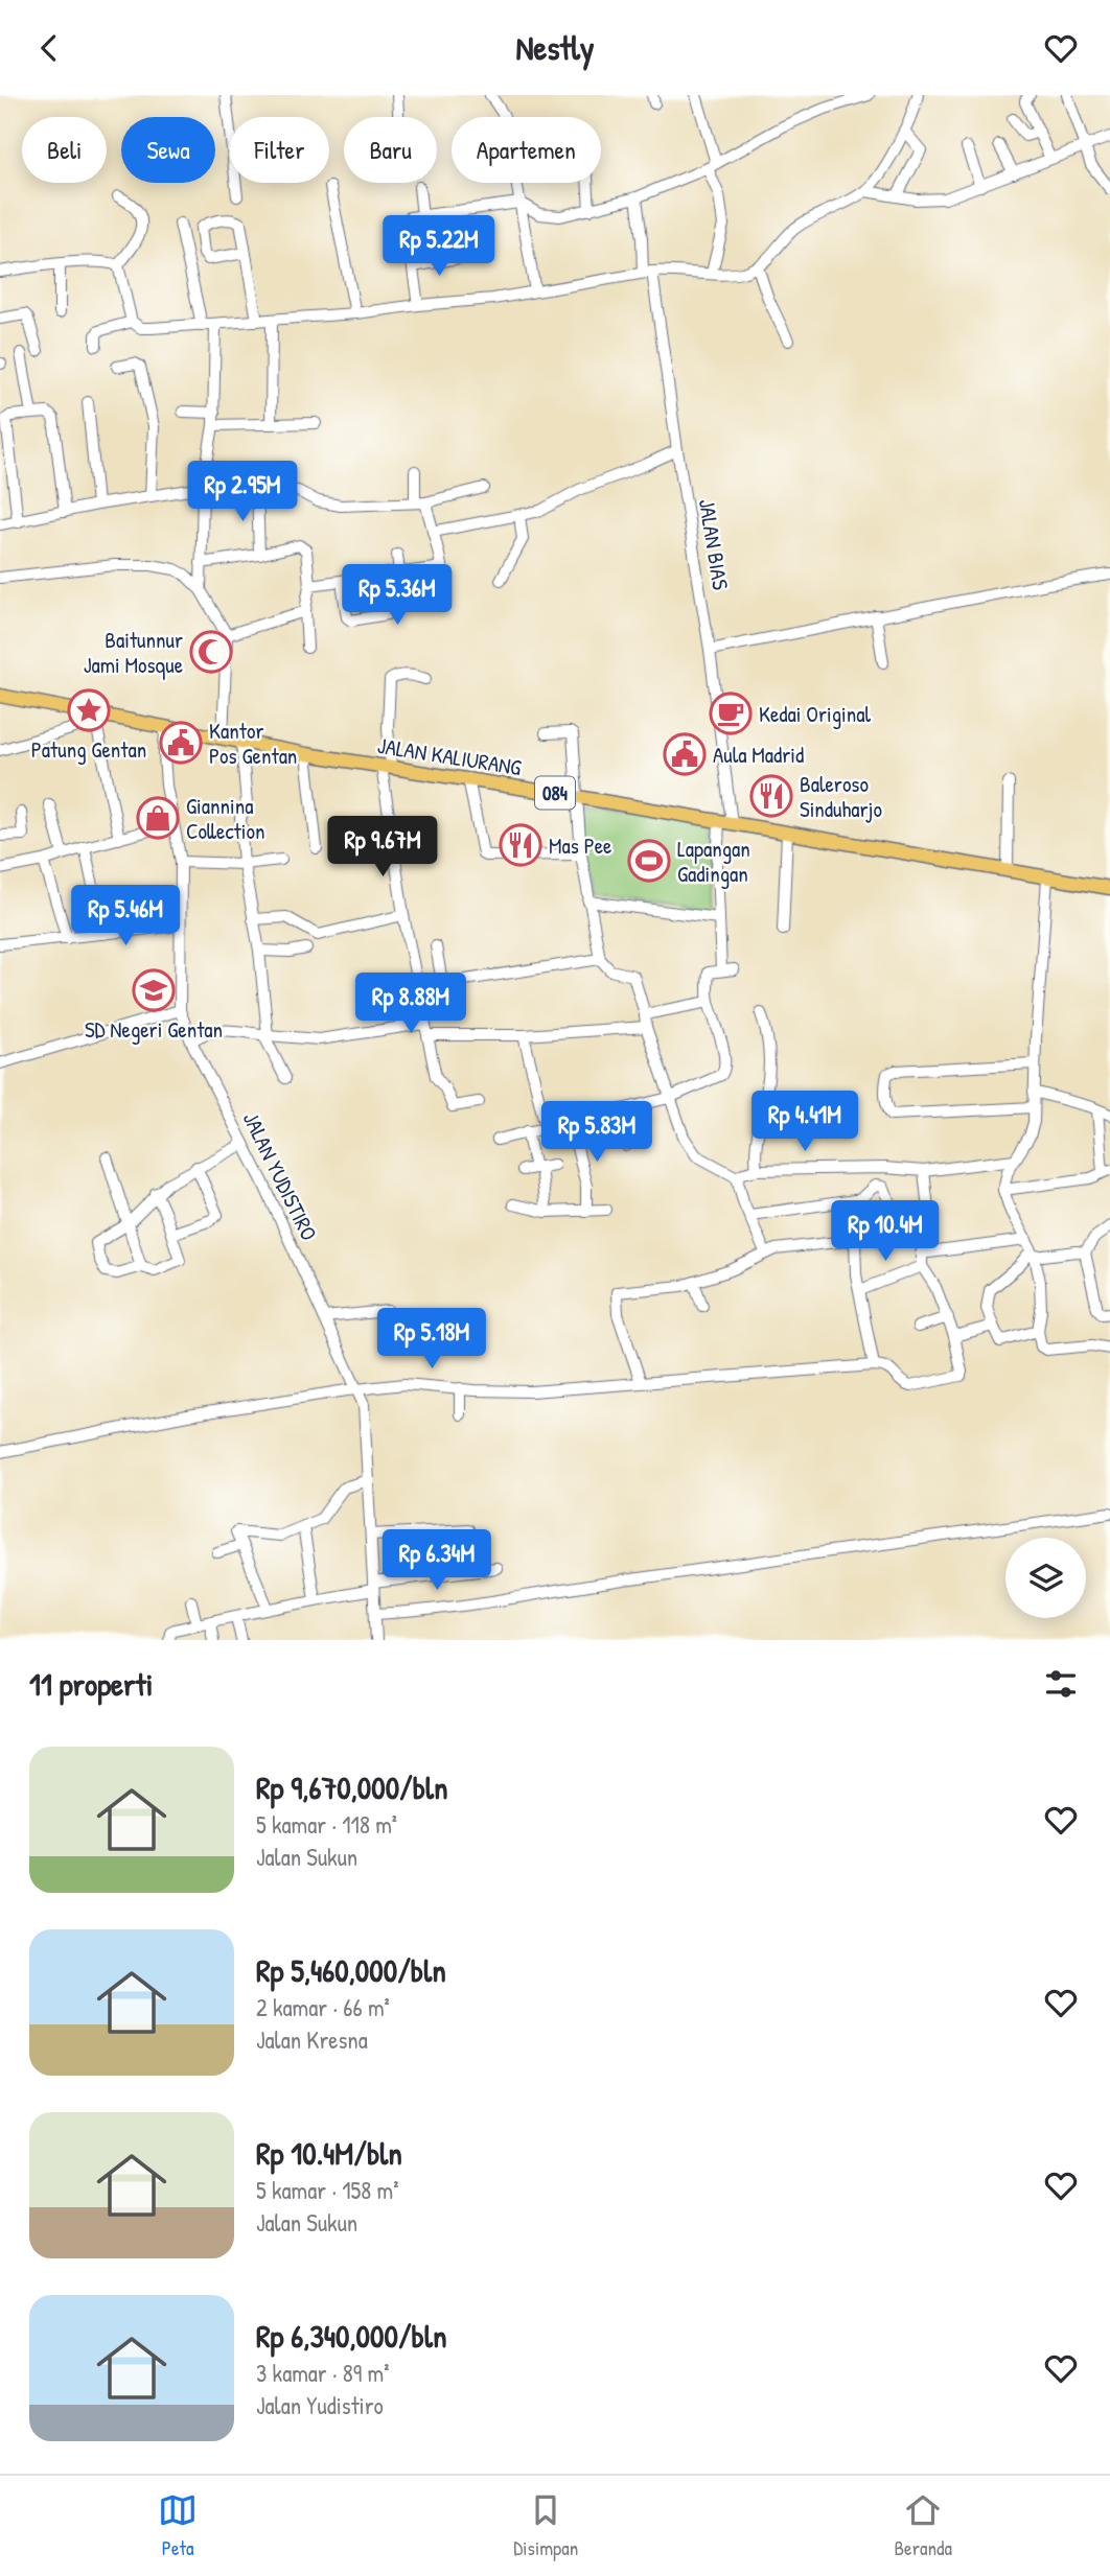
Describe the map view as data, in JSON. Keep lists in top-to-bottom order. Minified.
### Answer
{"streets":{"main road":["JALAN KALIURANG","084"],"street":["JALAN BIAS","JALAN YUDISTIRO"]},"crossings":[["JALAN BIAS","JALAN KALIURANG"],["JALAN KALIURANG","JALAN YUDISTIRO"]],"places":{"mosque":["Baitunnur Jami Mosque"],"place":["Patung Gentan"],"cafe":["Kedai Original"],"public building":["Kantor Pos Gentan","Aula Madrid"],"restaurant":["Baleroso Sinduharjo","Mas Pee"],"shop":["Giannina Collection"],"sports":["Lapangan Gadingan"],"school or university":["SD Negeri Gentan"]},"page":{"header":"Nestly","chip":["Beli","Sewa","Filter","Baru","Apartemen"],"price":["Rp 5.22M","Rp 2.95M","Rp 5.36M","Rp 9.67M","Rp 5.46M","Rp 8.88M","Rp 4.41M","Rp 5.83M","Rp 10.4M","Rp 5.18M","Rp 6.34M"],"heading":"11 properti","list":[{"name":"Rp 9,670,000/bln","note":"5 kamar · 118 m² · Jalan Sukun"},{"name":"Rp 5,460,000/bln","note":"2 kamar · 66 m² · Jalan Kresna"},{"name":"Rp 10.4M/bln","note":"5 kamar · 158 m² · Jalan Sukun"},{"name":"Rp 6,340,000/bln","note":"3 kamar · 89 m² · Jalan Yudistiro"}],"tabs":["Peta","Disimpan","Beranda"]}}
